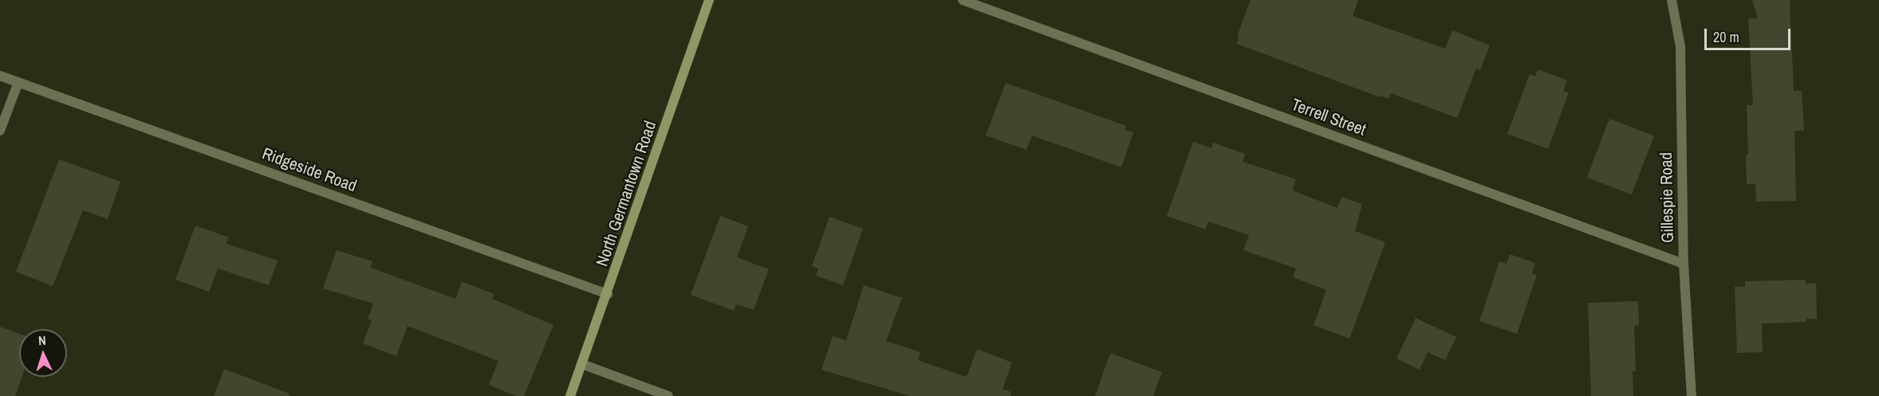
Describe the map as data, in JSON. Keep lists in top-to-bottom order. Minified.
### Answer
{"streets":{"main road":["North Germantown Road"],"street":["Terrell Street","Ridgeside Road","Gillespie Road"]},"crossings":[["Terrell Street","Gillespie Road"],["Ridgeside Road","North Germantown Road"]],"scale_bar":"20 m","north":"top"}
